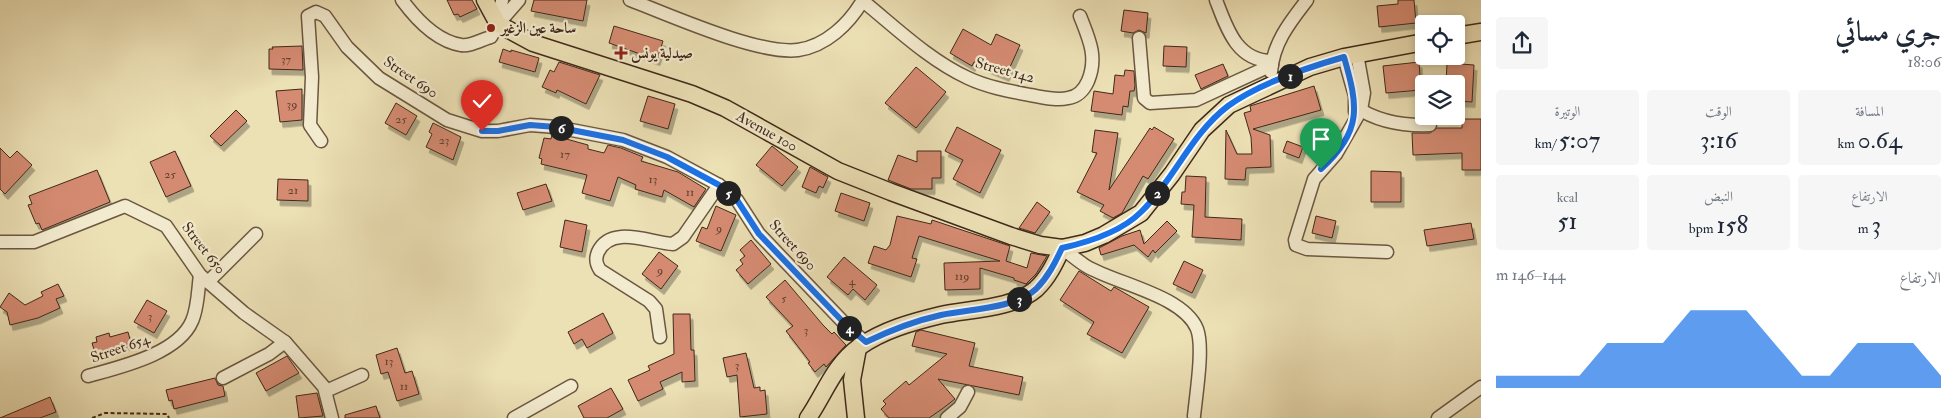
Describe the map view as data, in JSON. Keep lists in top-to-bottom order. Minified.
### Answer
{"streets":{"main road":["Avenue 100"],"street":["Street 142","Street 690","Street 650","Street 654"]},"crossings":[["Street 650","Street 654"]],"places":{"other":["ساحة عين الزغير"],"health":["صيدلية يونس"]},"house_numbers":["37","39","25","23","17","25","13","21","11","9","9","119","4","5","3","3","13","3","11"],"page":{"heading":["جري مسائي","18:06"],"pins":["1","6","2","5","3","4"],"stats":[["المسافة","0.64 km"],["الوقت","3:16"],["الوتيرة","5:07 /km"],["الارتفاع","3 m"],["النبض","158 bpm"],["kcal","51"]],"chart":["الارتفاع","144–146 m"]}}
